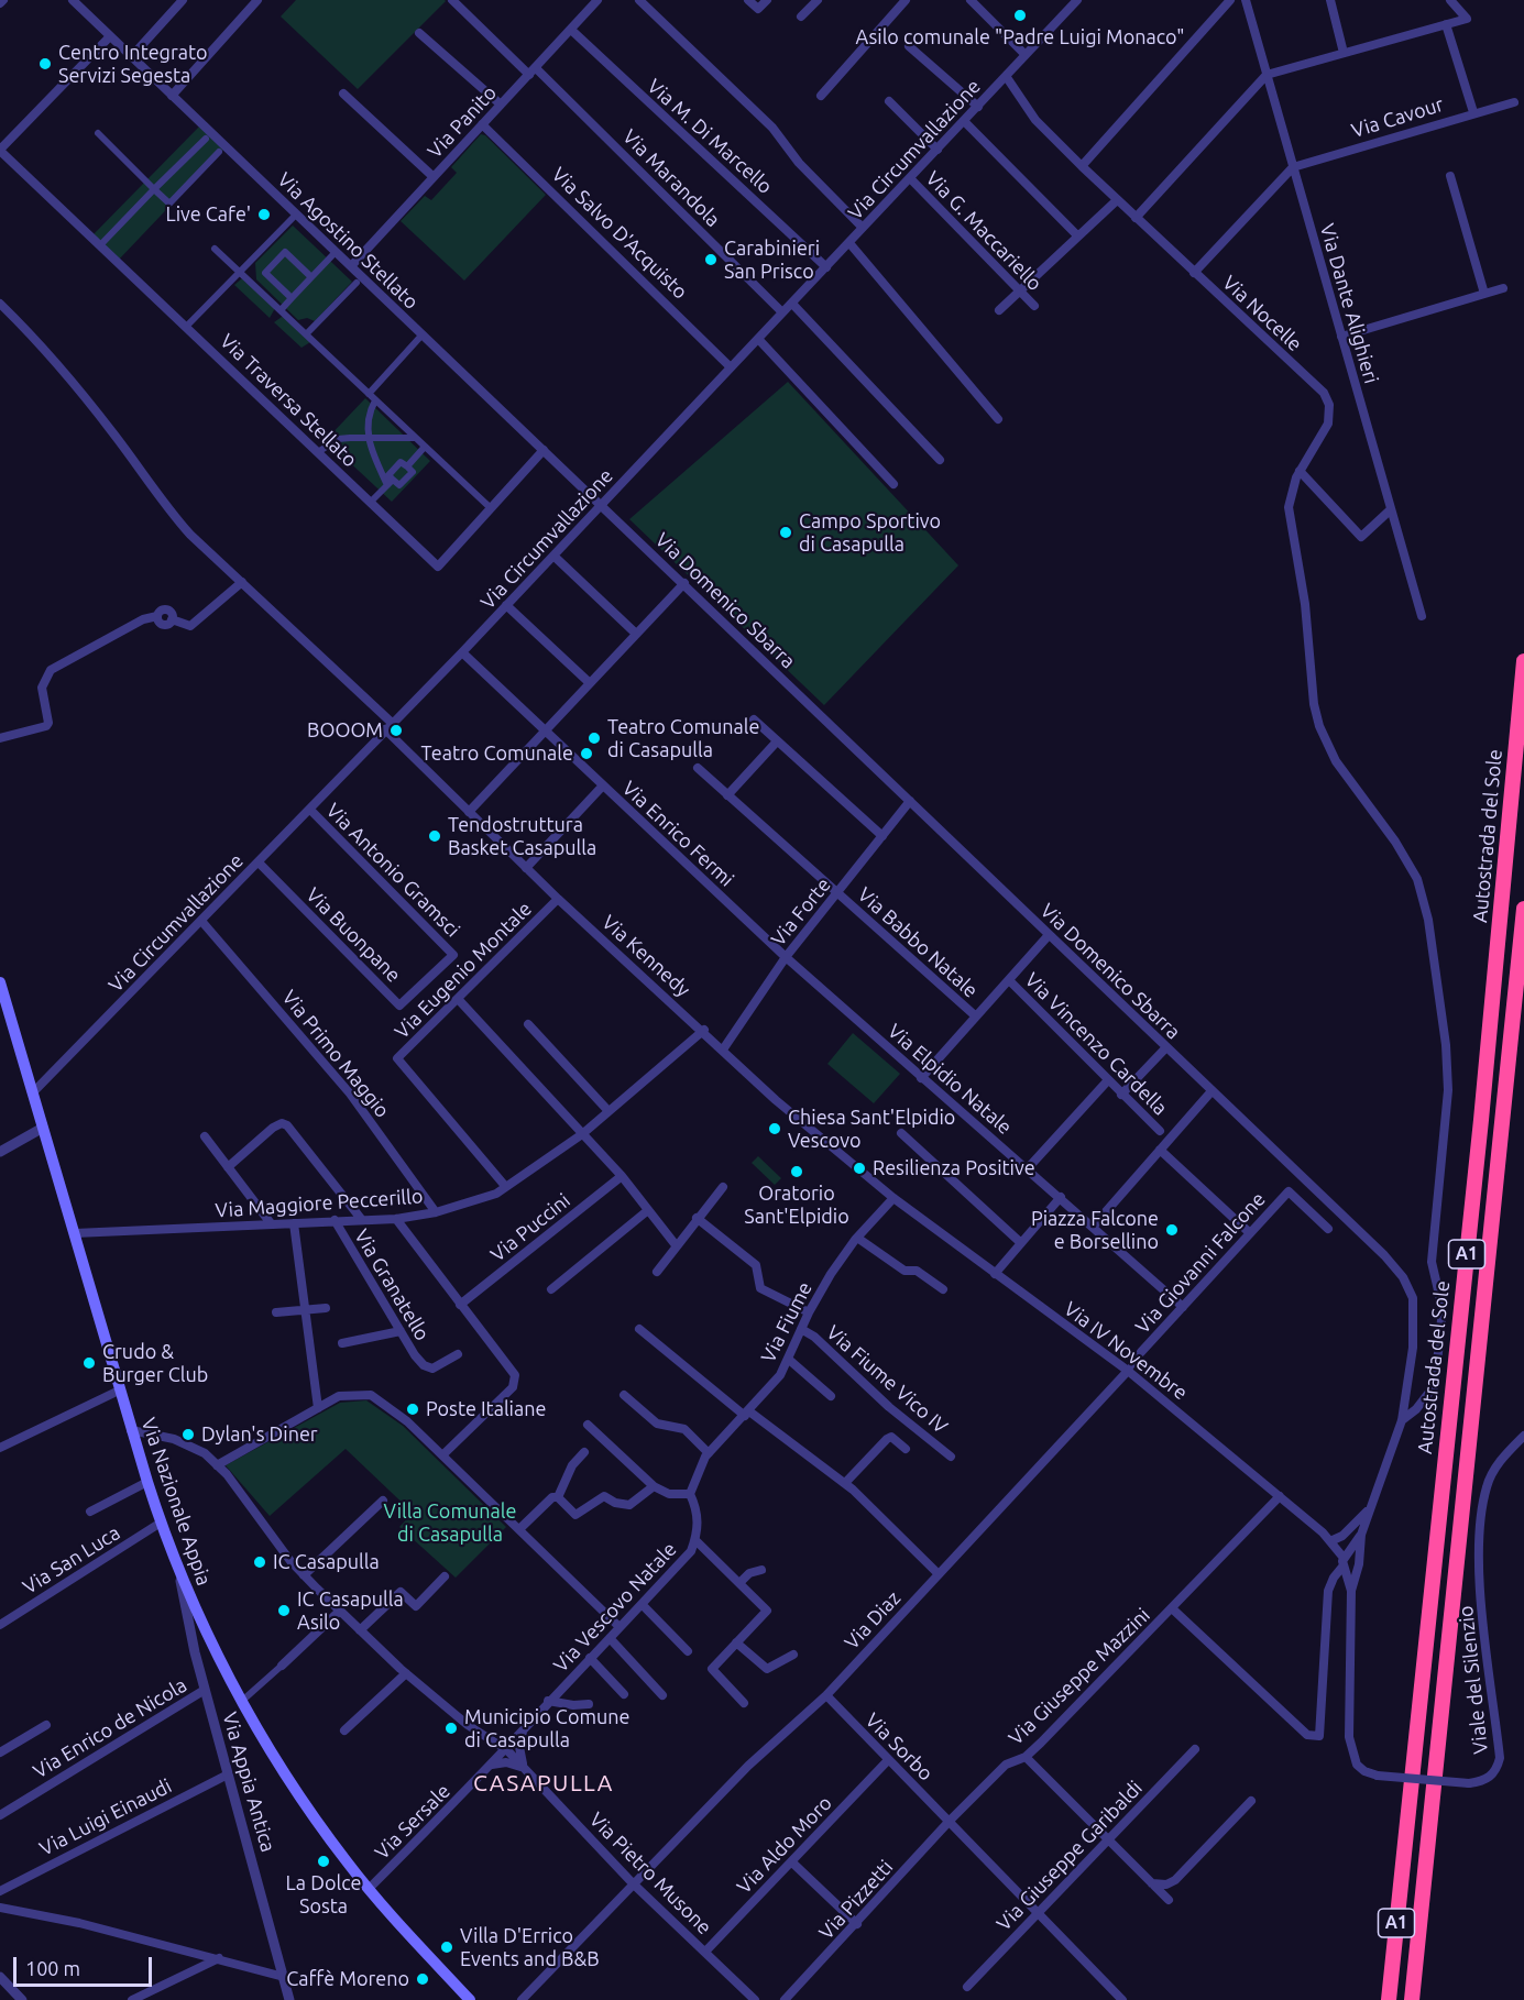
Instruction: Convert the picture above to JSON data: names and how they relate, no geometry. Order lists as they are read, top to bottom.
{
  "streets": {
    "highway": ["Autostrada del Sole", "A1"],
    "main road": ["Via Nazionale Appia"],
    "street": [
      "Via Cavour",
      "Via Panito",
      "Via M. Di Marcello",
      "Via Circumvallazione",
      "Via Marandola",
      "Via G. Maccariello",
      "Via Salvo D'Acquisto",
      "Via Agostino Stellato",
      "Via Dante Alighieri",
      "Via Nocelle",
      "Via Traversa Stellato",
      "Via Domenico Sbarra",
      "Via Enrico Fermi",
      "Via Antonio Gramsci",
      "Via Forte",
      "Via Buonpane",
      "Via Babbo Natale",
      "Via Kennedy",
      "Via Eugenio Montale",
      "Via Vincenzo Cardella",
      "Via Primo Maggio",
      "Via Elpidio Natale",
      "Via Maggiore Peccerillo",
      "Via Puccini",
      "Via Giovanni Falcone",
      "Via Granatello",
      "Via Fiume",
      "Via IV Novembre",
      "Via Fiume Vico IV",
      "Via San Luca",
      "Via Vescovo Natale",
      "Via Diaz",
      "Via Giuseppe Mazzini",
      "Viale del Silenzio",
      "Via Enrico de Nicola",
      "Via Sorbo",
      "Via Appia Antica",
      "Via Luigi Einaudi",
      "Via Sersale",
      "Via Aldo Moro",
      "Via Giuseppe Garibaldi",
      "Via Pietro Musone",
      "Via Pizzetti"
    ]
  },
  "crossings": [
    ["Via Cavour", "Via Dante Alighieri"],
    ["Via Panito", "Via M. Di Marcello"],
    ["Via Panito", "Via Marandola"],
    ["Via Panito", "Via Salvo D'Acquisto"],
    ["Via Panito", "Via Agostino Stellato"],
    ["Via M. Di Marcello", "Via Circumvallazione"],
    ["Via Circumvallazione", "Via Marandola"],
    ["Via Circumvallazione", "Via G. Maccariello"],
    ["Via Circumvallazione", "Via Salvo D'Acquisto"],
    ["Via Circumvallazione", "Via Agostino Stellato"],
    ["Via Circumvallazione", "Via Nocelle"],
    ["Via Circumvallazione", "Via Domenico Sbarra"],
    ["Via Circumvallazione", "Via Enrico Fermi"],
    ["Via Circumvallazione", "Via Antonio Gramsci"],
    ["Via Circumvallazione", "Via Buonpane"],
    ["Via Circumvallazione", "Via Kennedy"],
    ["Via Circumvallazione", "Via Primo Maggio"],
    ["Via Circumvallazione", "Via Nazionale Appia"],
    ["Via Agostino Stellato", "Via Traversa Stellato"],
    ["Via Agostino Stellato", "Via Domenico Sbarra"],
    ["Via Nocelle", "Via Domenico Sbarra"],
    ["Via Domenico Sbarra", "Via Forte"],
    ["Via Domenico Sbarra", "Via IV Novembre"],
    ["Via Domenico Sbarra", "Via Giuseppe Mazzini"],
    ["Via Domenico Sbarra", "Viale del Silenzio"],
    ["Via Enrico Fermi", "Via Forte"],
    ["Via Enrico Fermi", "Via Elpidio Natale"],
    ["Via Antonio Gramsci", "Via Buonpane"],
    ["Via Forte", "Via Babbo Natale"],
    ["Via Forte", "Via Kennedy"],
    ["Via Forte", "Via Elpidio Natale"],
    ["Via Kennedy", "Via Eugenio Montale"],
    ["Via Kennedy", "Via Maggiore Peccerillo"],
    ["Via Kennedy", "Via Fiume"],
    ["Via Kennedy", "Via IV Novembre"],
    ["Via Eugenio Montale", "Via Maggiore Peccerillo"],
    ["Via Primo Maggio", "Via Maggiore Peccerillo"],
    ["Via Maggiore Peccerillo", "Via Granatello"],
    ["Via Maggiore Peccerillo", "Via Nazionale Appia"],
    ["Via Giovanni Falcone", "Via IV Novembre"],
    ["Via Giovanni Falcone", "Via Diaz"],
    ["Via Fiume", "Via IV Novembre"],
    ["Via Fiume", "Via Fiume Vico IV"],
    ["Via Fiume", "Via Vescovo Natale"],
    ["Via IV Novembre", "Via Diaz"],
    ["Via IV Novembre", "Via Giuseppe Mazzini"],
    ["Via IV Novembre", "Viale del Silenzio"],
    ["Via Nazionale Appia", "Via San Luca"],
    ["Via Nazionale Appia", "Via Appia Antica"],
    ["Via Nazionale Appia", "Via Sersale"],
    ["Via Nazionale Appia", "Via Pietro Musone"],
    ["Via Vescovo Natale", "Via Sersale"],
    ["Via Vescovo Natale", "Via Pietro Musone"],
    ["Via Diaz", "Via Sorbo"],
    ["Via Diaz", "Via Pietro Musone"],
    ["Via Giuseppe Mazzini", "Viale del Silenzio"],
    ["Via Giuseppe Mazzini", "Via Sorbo"],
    ["Via Giuseppe Mazzini", "Via Pizzetti"],
    ["Via Enrico de Nicola", "Via Appia Antica"],
    ["Via Sorbo", "Via Aldo Moro"],
    ["Via Sorbo", "Via Giuseppe Garibaldi"],
    ["Via Sorbo", "Via Pizzetti"],
    ["Via Appia Antica", "Via Luigi Einaudi"],
    ["Via Sersale", "Via Pietro Musone"],
    ["Via Aldo Moro", "Via Pietro Musone"]
  ],
  "districts": ["CASAPULLA"],
  "parks": ["Villa Comunale di Casapulla"],
  "places": [
    "Asilo comunale \"Padre Luigi Monaco\"",
    "Centro Integrato Servizi Segesta",
    "Live Cafe'",
    "Carabinieri San Prisco",
    "Campo Sportivo di Casapulla",
    "BOOOM",
    "Teatro Comunale di Casapulla",
    "Teatro Comunale",
    "Tendostruttura Basket Casapulla",
    "Chiesa Sant'Elpidio Vescovo",
    "Resilienza Positive",
    "Oratorio Sant'Elpidio",
    "Piazza Falcone e Borsellino",
    "Crudo & Burger Club",
    "Poste Italiane",
    "Dylan's Diner",
    "IC Casapulla",
    "IC Casapulla Asilo",
    "Municipio Comune di Casapulla",
    "La Dolce Sosta",
    "Villa D'Errico Events and B&B",
    "Caffè Moreno"
  ],
  "scale_bar": "100 m"
}
